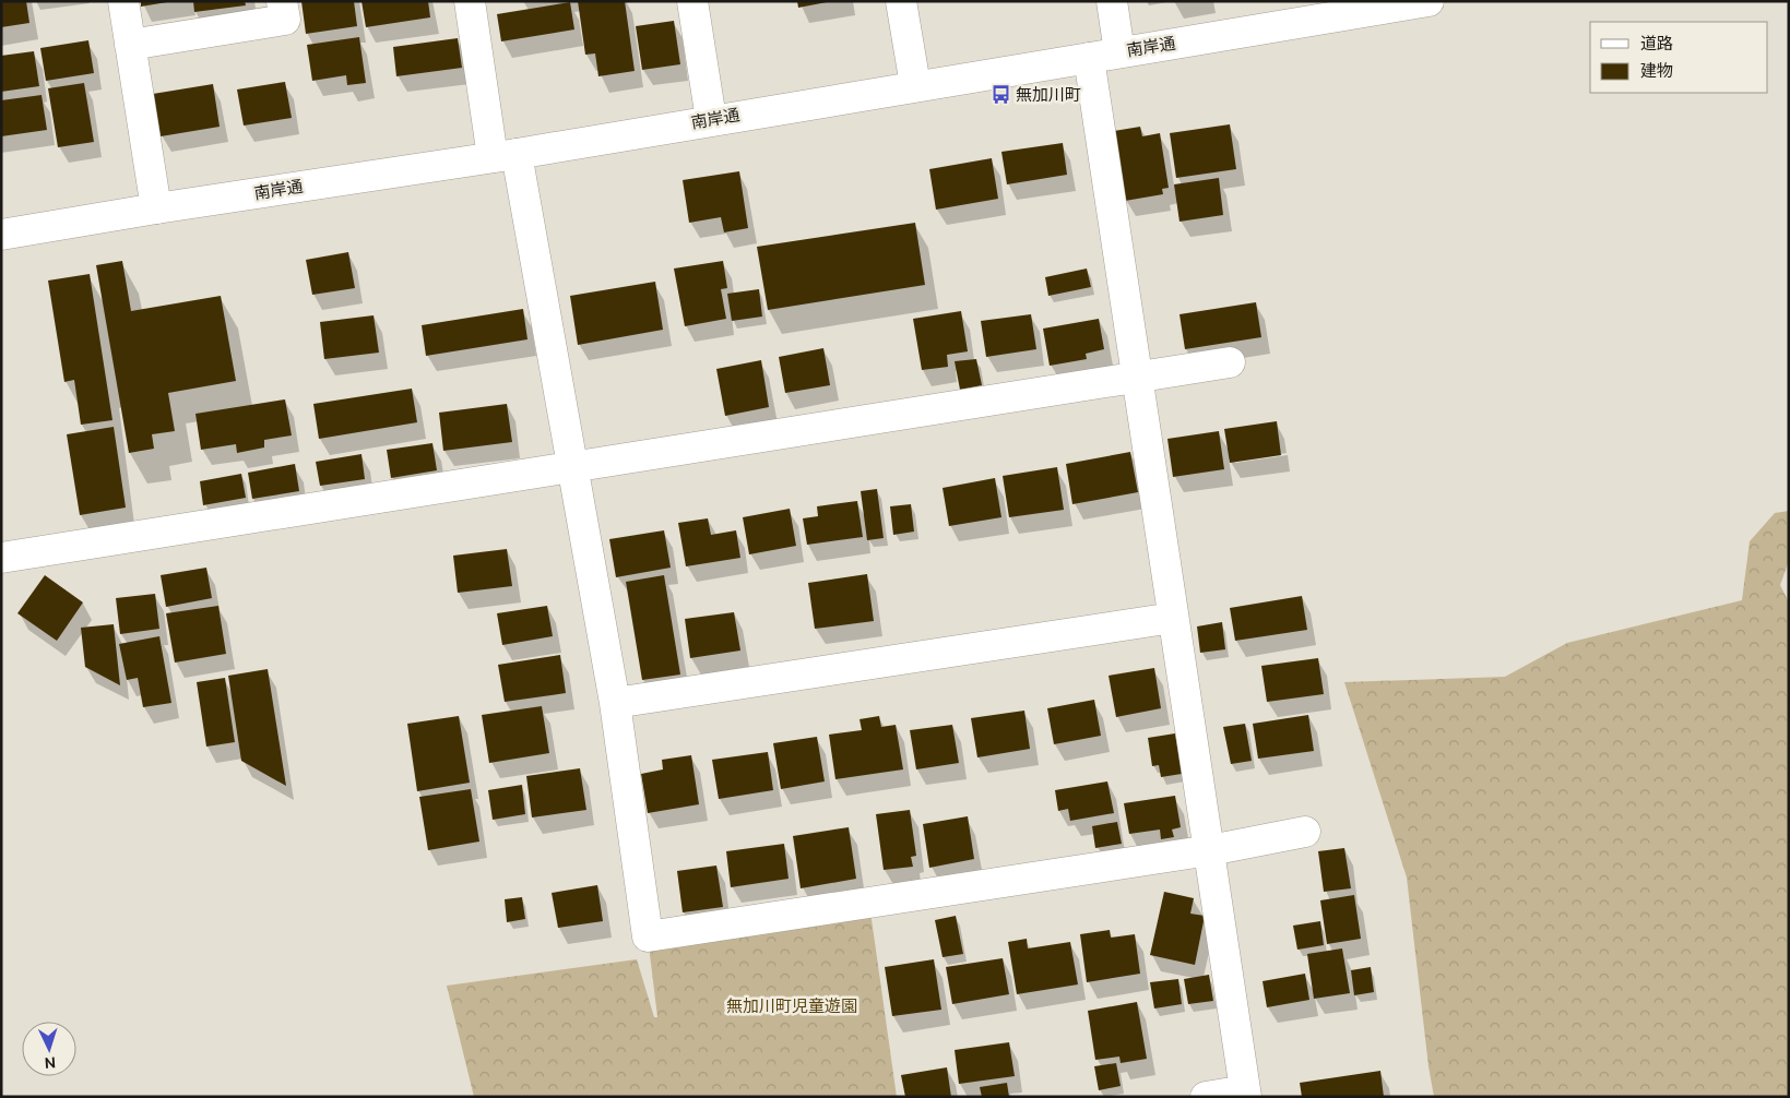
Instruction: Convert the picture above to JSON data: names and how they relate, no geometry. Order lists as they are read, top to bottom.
{
  "streets": {
    "street": ["南岸通"]
  },
  "parks": ["無加川町児童遊園"],
  "places": {
    "bus stop": ["無加川町"]
  },
  "legend": ["道路", "建物"],
  "north": "bottom"
}
